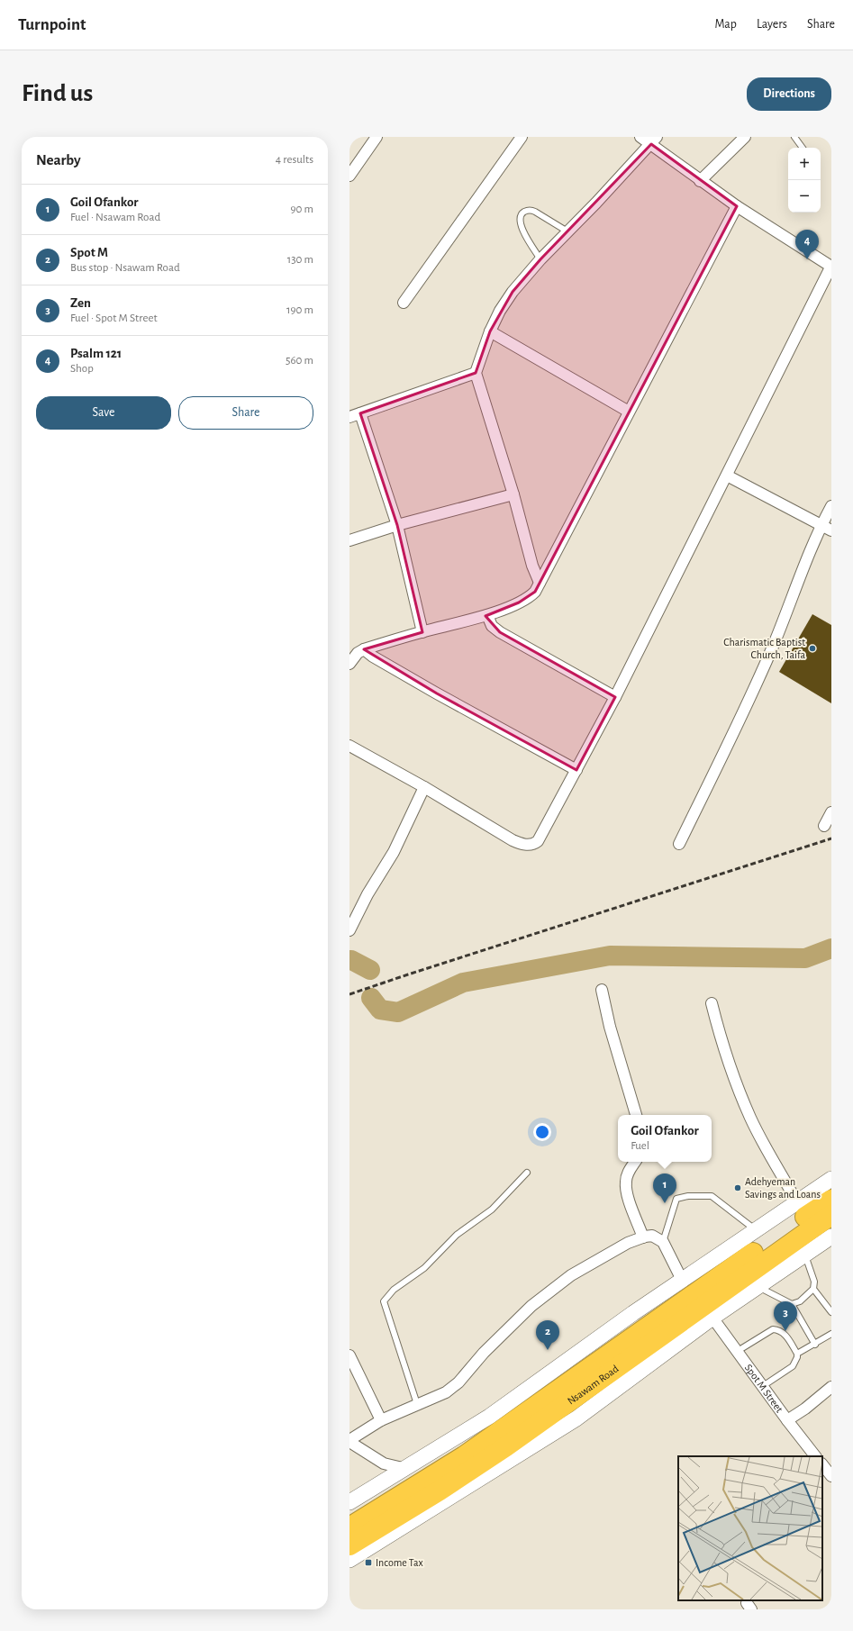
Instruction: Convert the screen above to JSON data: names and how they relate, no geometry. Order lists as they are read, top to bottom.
{
  "streets": {
    "highway": ["Nsawam Road"],
    "street": ["Spot M Street"]
  },
  "places": {
    "other": ["Charismatic Baptist Church, Taifa", "Adehyeman Savings and Loans"],
    "transit": ["Income Tax"]
  },
  "page": {
    "header": "Turnpoint",
    "nav": ["Map", "Layers", "Share"],
    "buttons": [
      "Directions",
      ["Save", "Share"]
    ],
    "title": "Find us",
    "heading": ["Nearby", "4 results"],
    "map_buttons": ["+", "−"],
    "list": [
      {
        "mark": "1",
        "name": "Goil Ofankor",
        "note": "Fuel · Nsawam Road",
        "value": "90 m"
      },
      {
        "mark": "2",
        "name": "Spot M",
        "note": "Bus stop · Nsawam Road",
        "value": "130 m"
      },
      {
        "mark": "3",
        "name": "Zen",
        "note": "Fuel · Spot M Street",
        "value": "190 m"
      },
      {
        "mark": "4",
        "name": "Psalm 121",
        "note": "Shop",
        "value": "560 m"
      }
    ],
    "pins": [
      "4",
      "1",
      "3",
      "2"
    ],
    "popup": ["Goil Ofankor", "Fuel"]
  }
}
